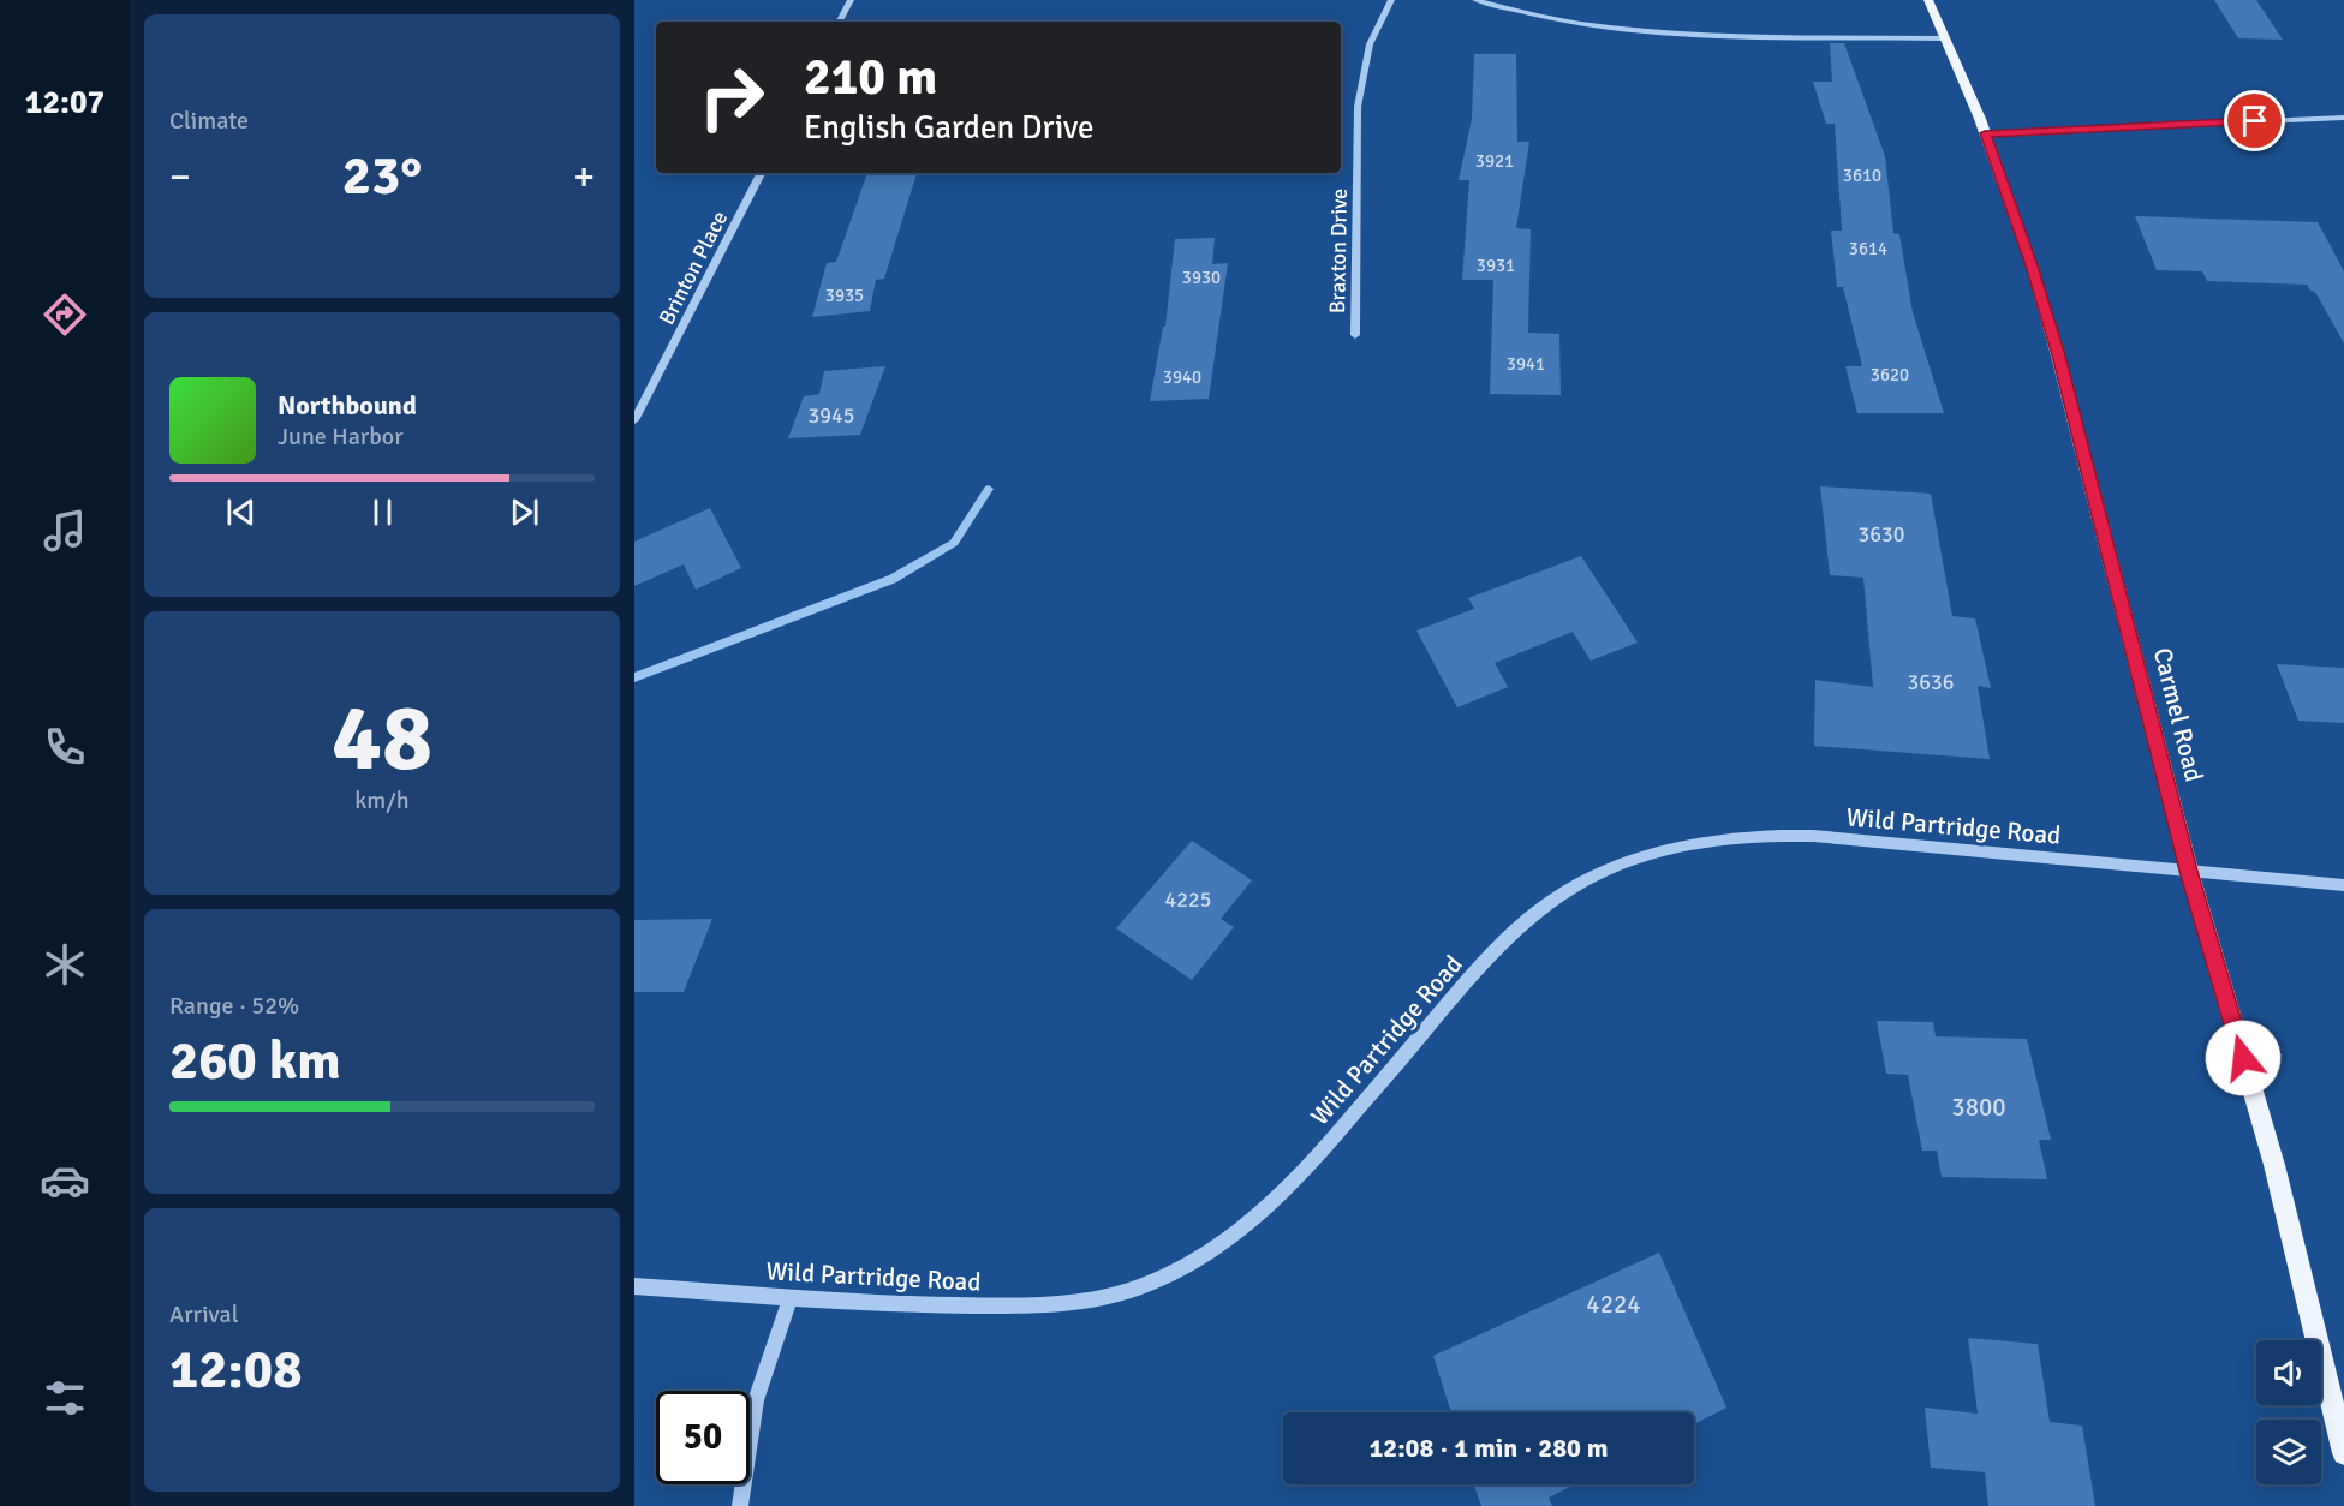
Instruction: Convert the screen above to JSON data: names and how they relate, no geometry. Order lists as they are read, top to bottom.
{
  "streets": {
    "main road": ["Carmel Road"],
    "street": ["Braxton Drive", "Brinton Place", "Wild Partridge Road"]
  },
  "crossings": [
    ["Carmel Road", "Wild Partridge Road"]
  ],
  "house_numbers": [
    "3921",
    "3610",
    "3614",
    "3931",
    "3930",
    "3935",
    "3941",
    "3620",
    "3940",
    "3945",
    "3630",
    "3636",
    "4225",
    "3800",
    "4224"
  ],
  "page": {
    "tabs": "12:07",
    "tile": [
      "Climate",
      ["48", "km/h"],
      ["Range · 52%", "260 km"],
      ["Arrival", "12:08"]
    ],
    "turn": ["210 m", "English Garden Drive"],
    "heat": ["−", "23°", "+"],
    "song": ["Northbound", "June Harbor"],
    "limit": "50",
    "trip": "12:08 · 1 min · 280 m"
  }
}
